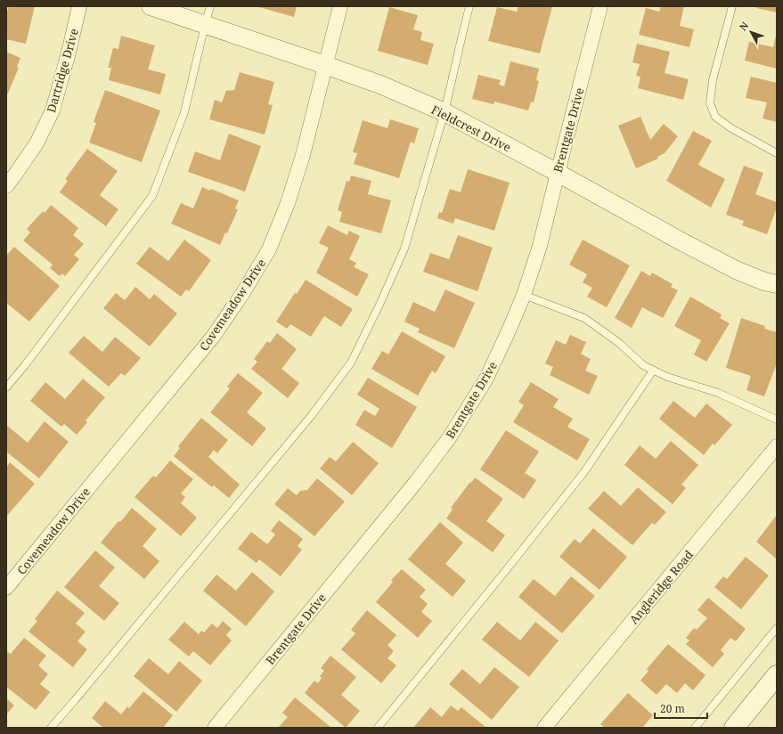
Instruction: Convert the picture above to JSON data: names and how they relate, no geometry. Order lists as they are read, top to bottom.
{
  "streets": {
    "street": [
      "Dartridge Drive",
      "Fieldcrest Drive",
      "Brentgate Drive",
      "Covemeadow Drive",
      "Angleridge Road"
    ]
  },
  "crossings": [
    ["Fieldcrest Drive", "Brentgate Drive"],
    ["Fieldcrest Drive", "Covemeadow Drive"]
  ],
  "scale_bar": "20 m",
  "north": "top left"
}
